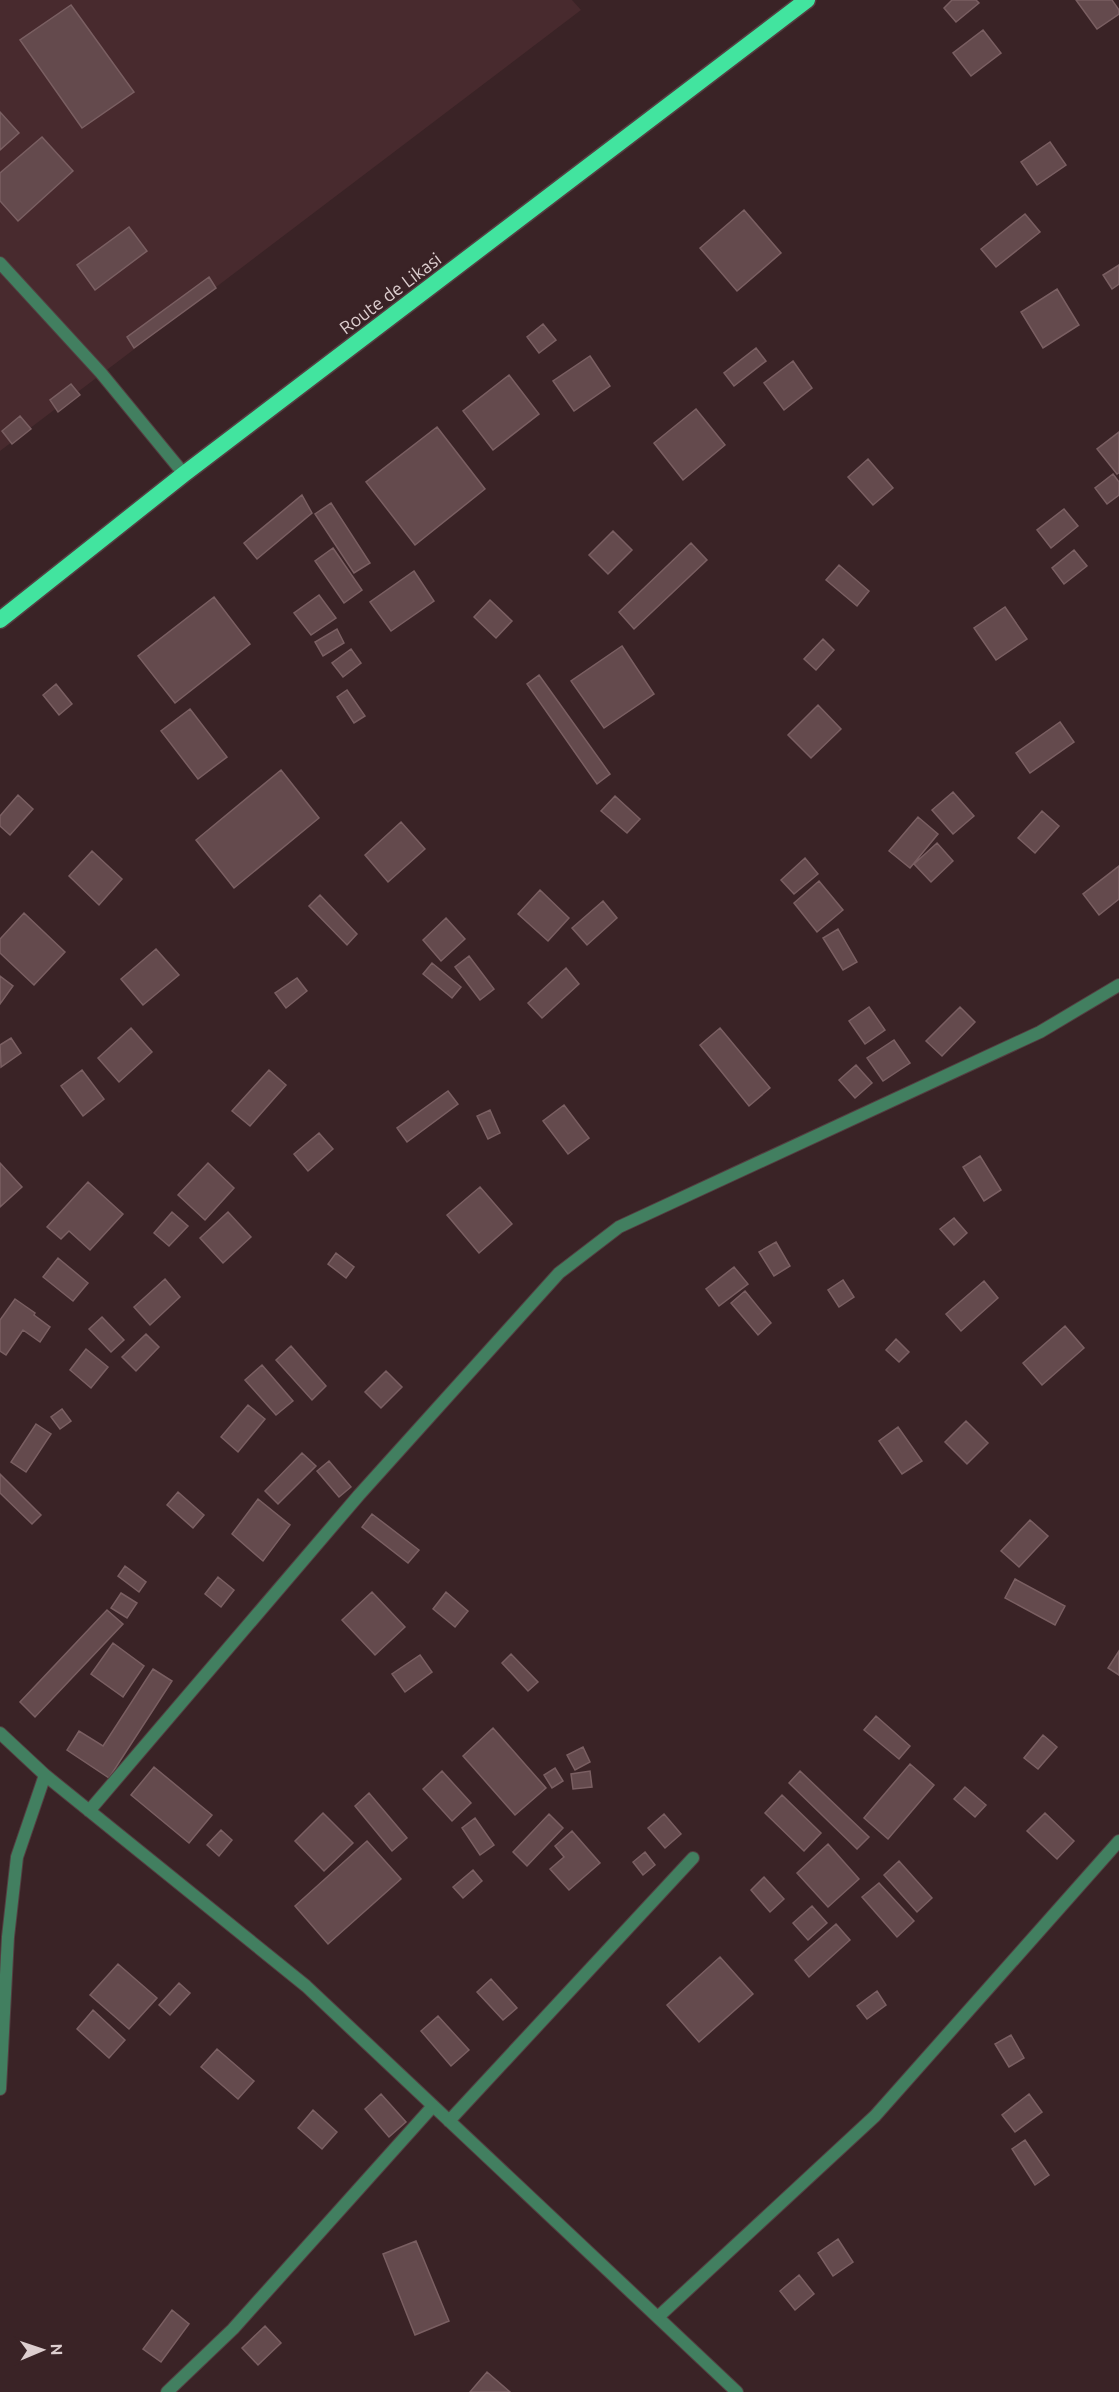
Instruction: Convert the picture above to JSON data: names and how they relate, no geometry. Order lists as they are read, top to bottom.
{
  "streets": {
    "highway": ["Route de Likasi"]
  },
  "north": "right"
}
